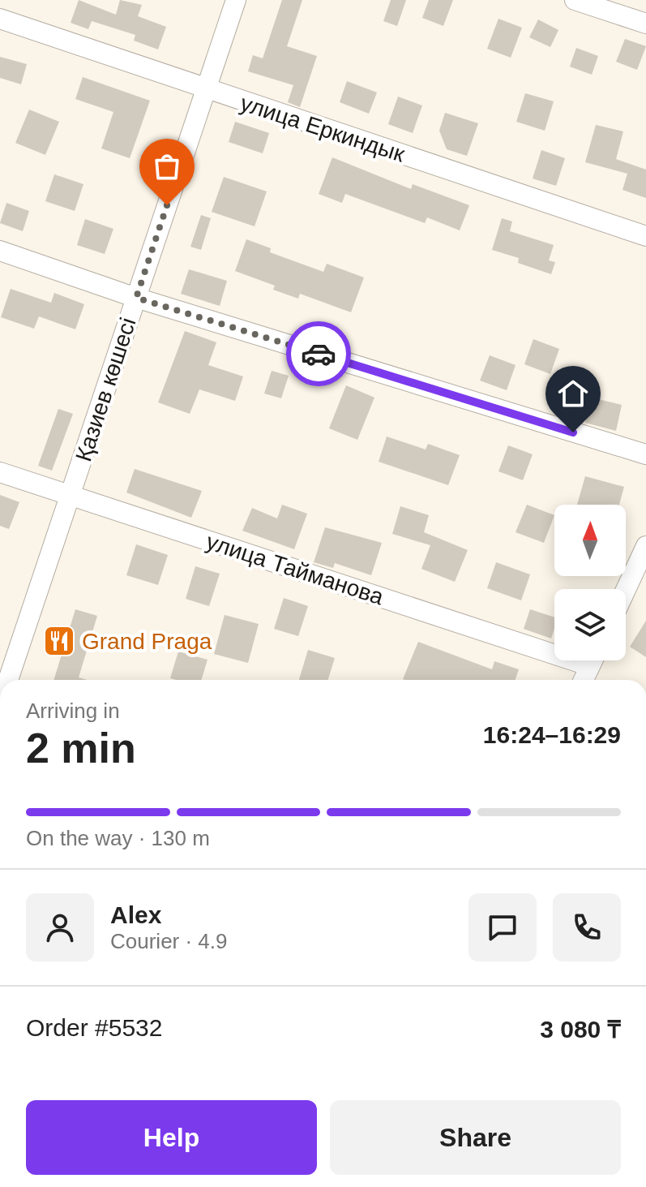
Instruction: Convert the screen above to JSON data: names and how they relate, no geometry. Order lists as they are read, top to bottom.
{
  "streets": {
    "street": ["улица Еркиндык", "Қазиев көшесі", "улица Тайманова"]
  },
  "crossings": [
    ["улица Еркиндык", "Қазиев көшесі"],
    ["Қазиев көшесі", "улица Тайманова"]
  ],
  "places": {
    "restaurant": ["Grand Praga"]
  },
  "north": "top",
  "page": {
    "heading": ["2 min", "Arriving in", "16:24–16:29"],
    "panel": [
      "Alex",
      "Courier · 4.9",
      "Order #5532",
      "3 080 ₸"
    ],
    "bar": "On the way · 130 m",
    "buttons": ["Help", "Share"]
  }
}
